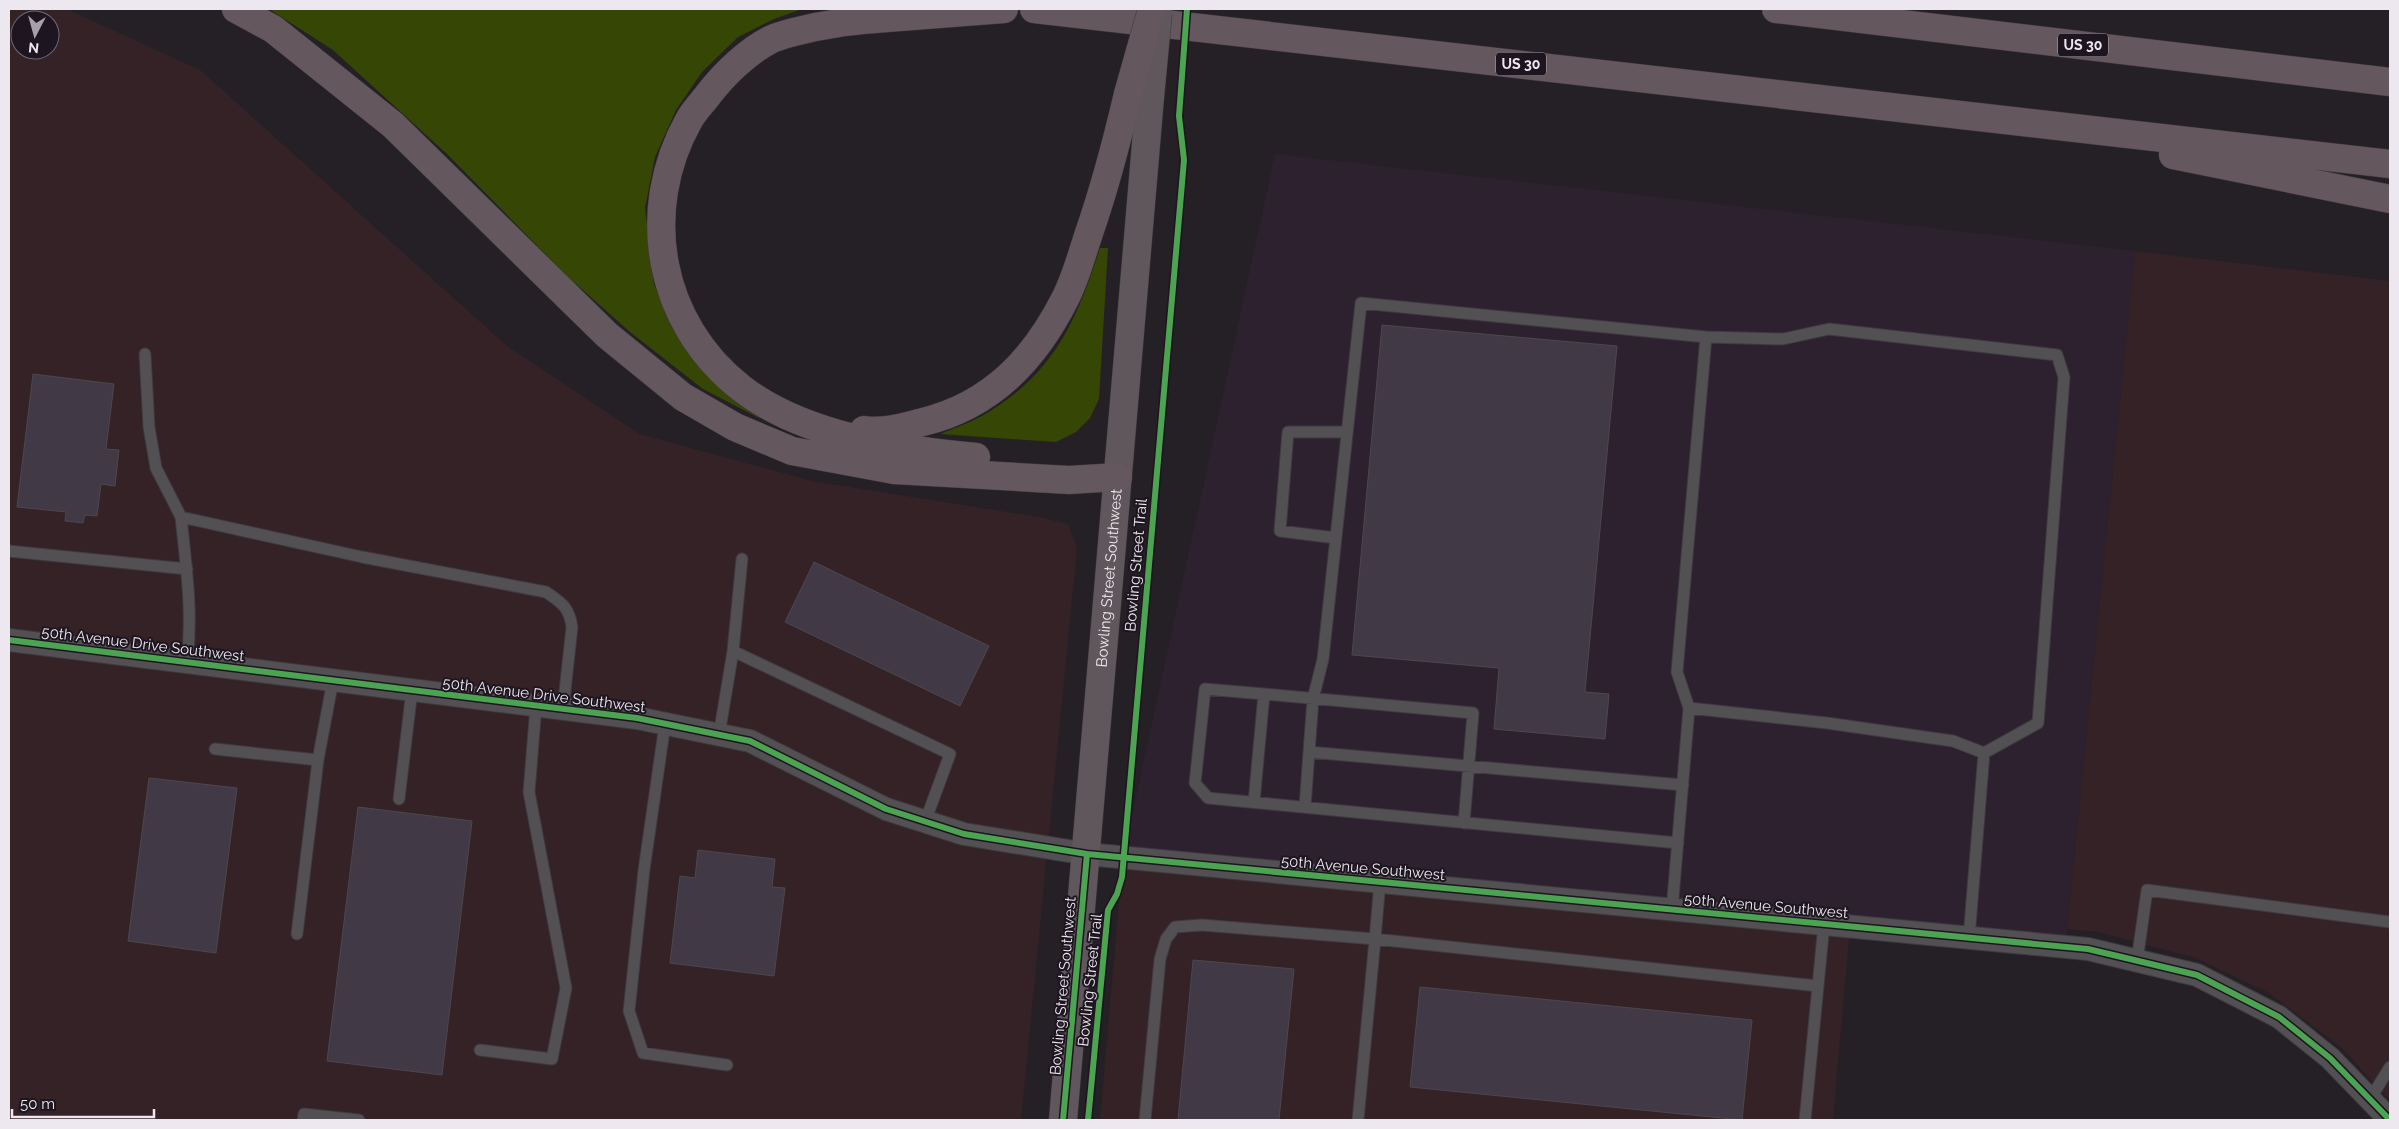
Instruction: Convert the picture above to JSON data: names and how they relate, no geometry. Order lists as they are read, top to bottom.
{
  "streets": {
    "highway": ["US 30"],
    "main road": ["Bowling Street Southwest"],
    "street": ["50th Avenue Drive Southwest", "50th Avenue Southwest"],
    "cycle path": ["Bowling Street Trail"]
  },
  "crossings": [
    ["Bowling Street Southwest", "50th Avenue Drive Southwest"],
    ["Bowling Street Southwest", "50th Avenue Southwest"],
    ["50th Avenue Drive Southwest", "50th Avenue Southwest"]
  ],
  "scale_bar": "50 m",
  "north": "bottom"
}
